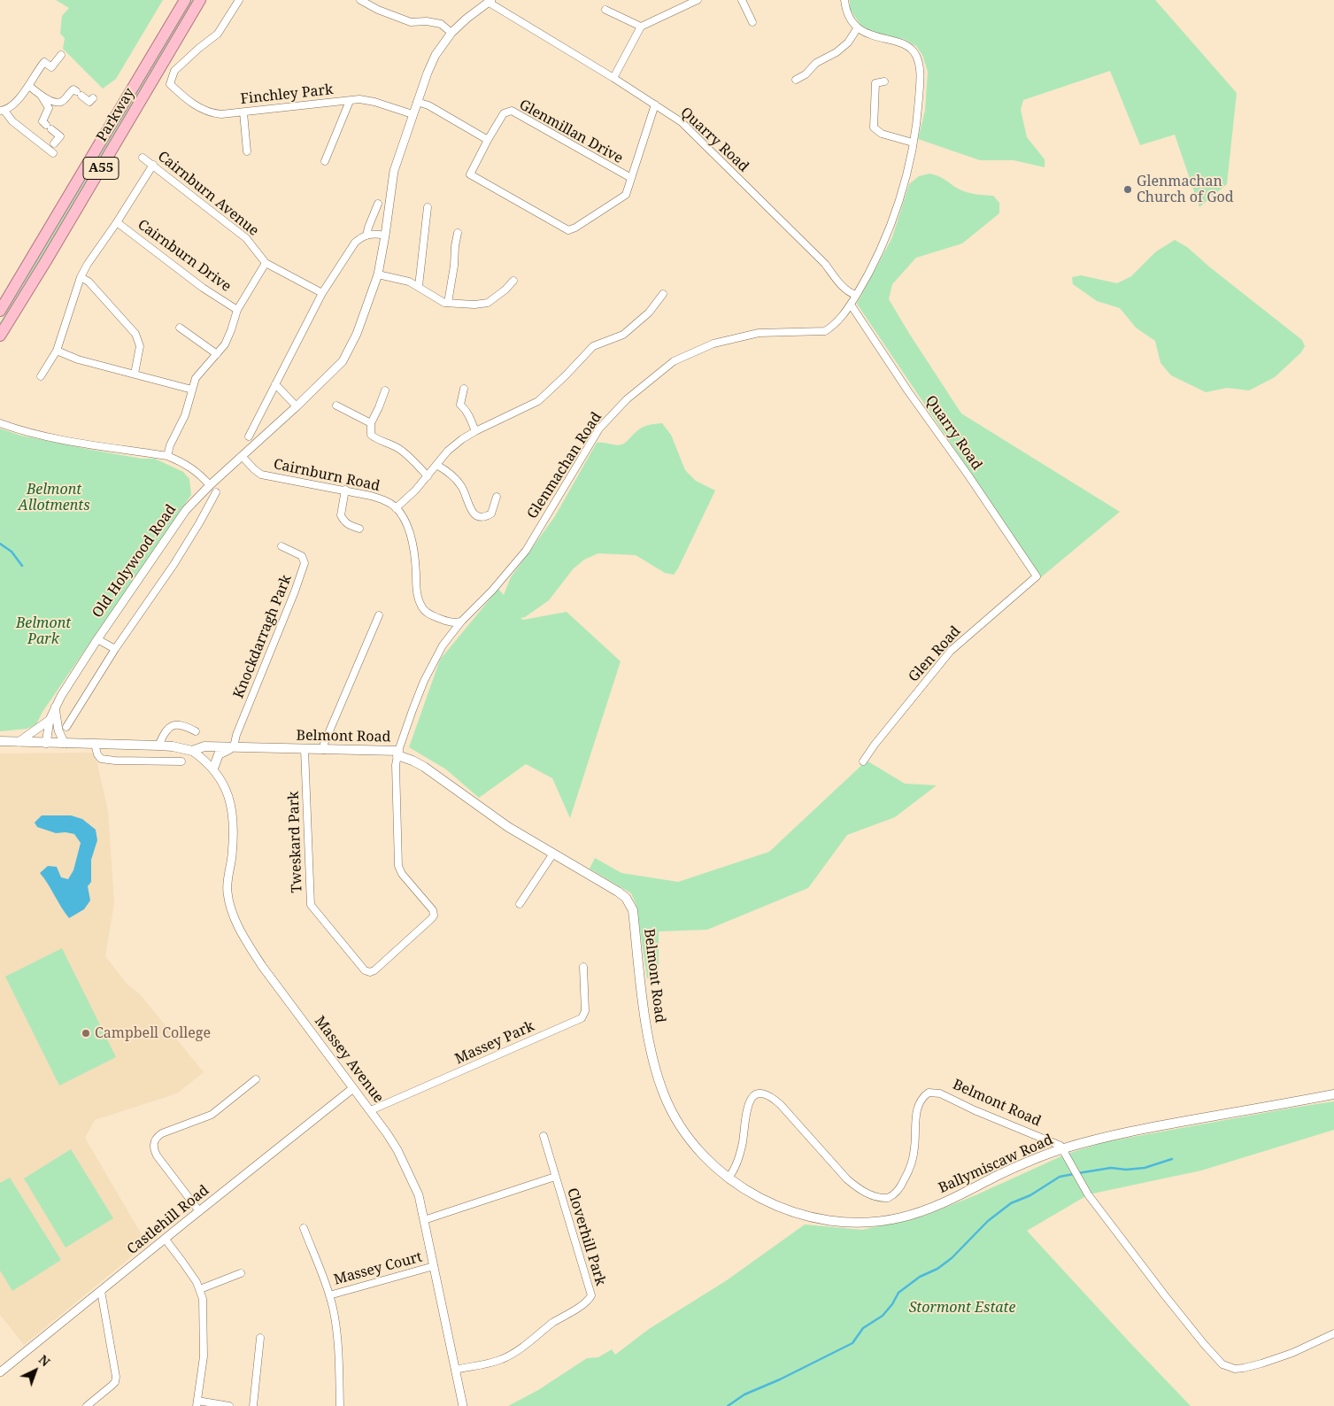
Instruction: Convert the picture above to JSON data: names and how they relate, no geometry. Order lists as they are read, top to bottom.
{
  "streets": {
    "highway": ["Parkway", "A55"],
    "main road": ["Belmont Road", "Ballymiscaw Road"],
    "street": [
      "Finchley Park",
      "Glenmillan Drive",
      "Quarry Road",
      "Cairnburn Avenue",
      "Cairnburn Drive",
      "Glenmachan Road",
      "Cairnburn Road",
      "Old Holywood Road",
      "Knockdarragh Park",
      "Glen Road",
      "Tweskard Park",
      "Massey Park",
      "Massey Avenue",
      "Castlehill Road",
      "Cloverhill Park",
      "Massey Court"
    ]
  },
  "crossings": [
    ["Finchley Park", "Old Holywood Road"],
    ["Quarry Road", "Glenmachan Road"],
    ["Quarry Road", "Old Holywood Road"],
    ["Quarry Road", "Glen Road"],
    ["Glenmachan Road", "Belmont Road"],
    ["Glenmachan Road", "Tweskard Park"],
    ["Cairnburn Road", "Old Holywood Road"],
    ["Old Holywood Road", "Belmont Road"],
    ["Knockdarragh Park", "Belmont Road"],
    ["Belmont Road", "Tweskard Park"],
    ["Belmont Road", "Massey Avenue"],
    ["Belmont Road", "Ballymiscaw Road"],
    ["Massey Park", "Massey Avenue"],
    ["Massey Avenue", "Castlehill Road"],
    ["Massey Avenue", "Cloverhill Park"],
    ["Massey Avenue", "Massey Court"]
  ],
  "parks": ["Belmont Allotments", "Belmont Park", "Stormont Estate"],
  "places": ["Glenmachan Church of God", "Campbell College"],
  "north": "top right"
}
